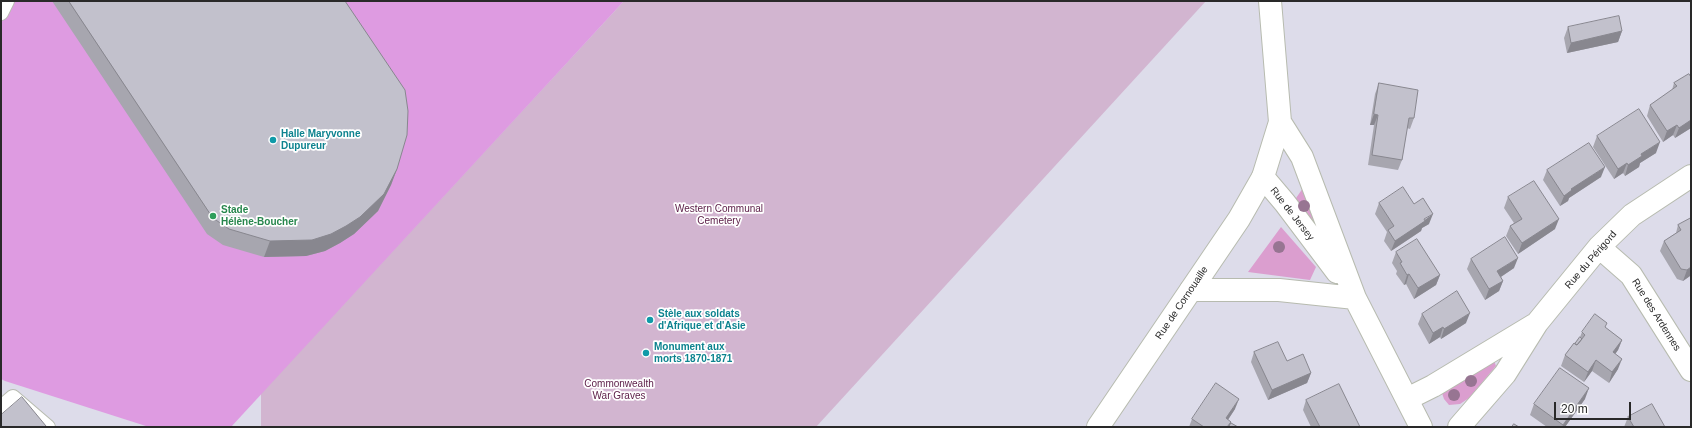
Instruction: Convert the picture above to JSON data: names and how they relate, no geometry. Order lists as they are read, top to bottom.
{
  "streets": {
    "street": [
      "Rue de Jersey",
      "Rue du Périgord",
      "Rue de Cornouaille",
      "Rue des Ardennes"
    ]
  },
  "crossings": [
    ["Rue de Jersey", "Rue du Périgord"],
    ["Rue de Jersey", "Rue de Cornouaille"],
    ["Rue du Périgord", "Rue des Ardennes"]
  ],
  "parks": ["Western Communal Cemetery", "Commonwealth War Graves"],
  "places": [
    "Halle Maryvonne Dupureur",
    "Stade Hélène-Boucher",
    "Stèle aux soldats d'Afrique et d'Asie",
    "Monument aux morts 1870-1871"
  ],
  "scale_bar": "20 m"
}
